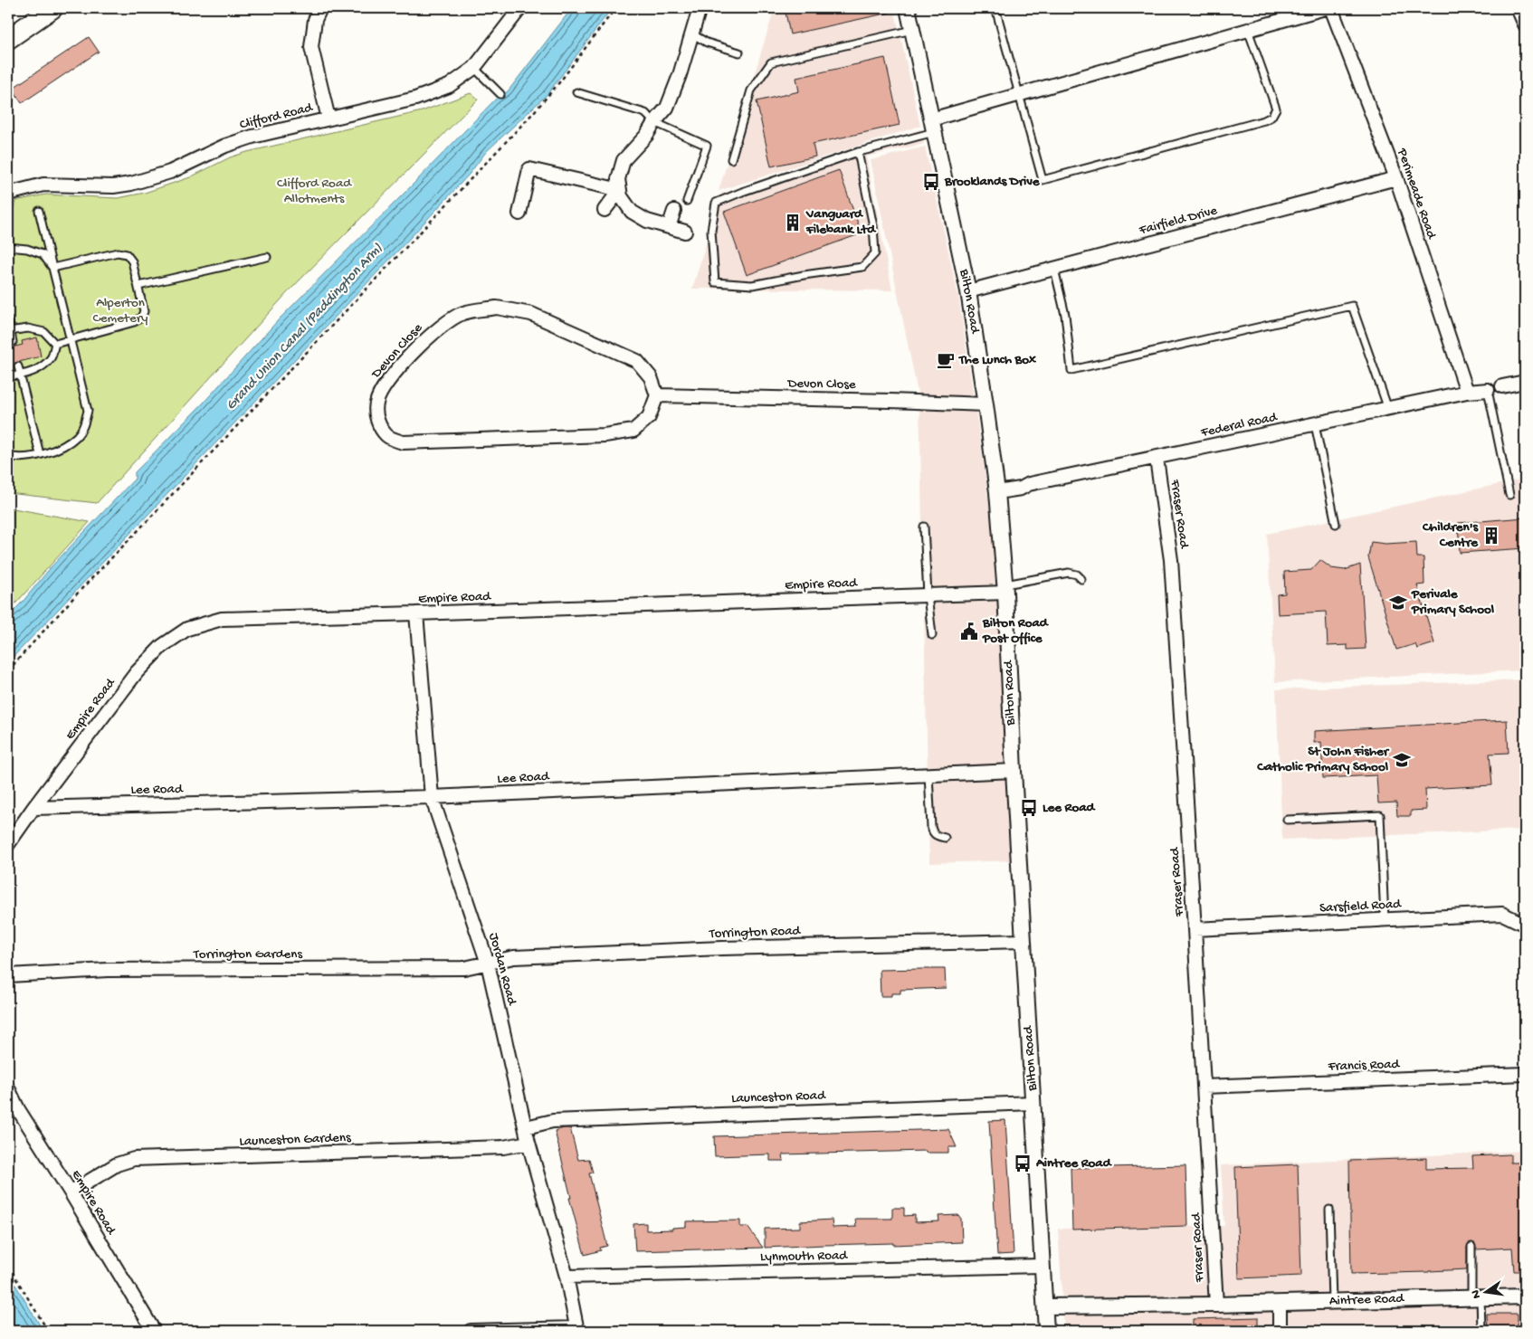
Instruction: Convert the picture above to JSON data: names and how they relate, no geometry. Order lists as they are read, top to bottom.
{
  "streets": {
    "street": [
      "Clifford Road",
      "Perimeade Road",
      "Fairfield Drive",
      "Bilton Road",
      "Devon Close",
      "Federal Road",
      "Fraser Road",
      "Empire Road",
      "Lee Road",
      "Sarsfield Road",
      "Torrington Road",
      "Torrington Gardens",
      "Jordan Road",
      "Francis Road",
      "Launceston Road",
      "Launceston Gardens",
      "Lynmouth Road",
      "Aintree Road"
    ]
  },
  "crossings": [
    ["Perimeade Road", "Fairfield Drive"],
    ["Perimeade Road", "Federal Road"],
    ["Fairfield Drive", "Bilton Road"],
    ["Bilton Road", "Devon Close"],
    ["Bilton Road", "Federal Road"],
    ["Bilton Road", "Empire Road"],
    ["Bilton Road", "Lee Road"],
    ["Bilton Road", "Torrington Road"],
    ["Bilton Road", "Launceston Road"],
    ["Bilton Road", "Lynmouth Road"],
    ["Bilton Road", "Aintree Road"],
    ["Federal Road", "Fraser Road"],
    ["Fraser Road", "Sarsfield Road"],
    ["Fraser Road", "Francis Road"],
    ["Fraser Road", "Aintree Road"],
    ["Empire Road", "Lee Road"],
    ["Empire Road", "Jordan Road"],
    ["Empire Road", "Launceston Gardens"],
    ["Lee Road", "Jordan Road"],
    ["Torrington Road", "Torrington Gardens"],
    ["Torrington Road", "Jordan Road"],
    ["Torrington Gardens", "Jordan Road"],
    ["Jordan Road", "Launceston Road"],
    ["Jordan Road", "Launceston Gardens"],
    ["Jordan Road", "Lynmouth Road"]
  ],
  "water": ["Grand Union Canal (Paddington Arm)"],
  "parks": ["Clifford Road Allotments", "Alperton Cemetery"],
  "places": {
    "bus stop": ["Brooklands Drive", "Lee Road", "Aintree Road"],
    "building": ["Vanguard Filebank Ltd", "Children's Centre"],
    "cafe": ["The Lunch Box"],
    "school or university": ["Perivale Primary School", "St John Fisher Catholic Primary School"],
    "public building": ["Bilton Road Post Office"]
  },
  "north": "left"
}
